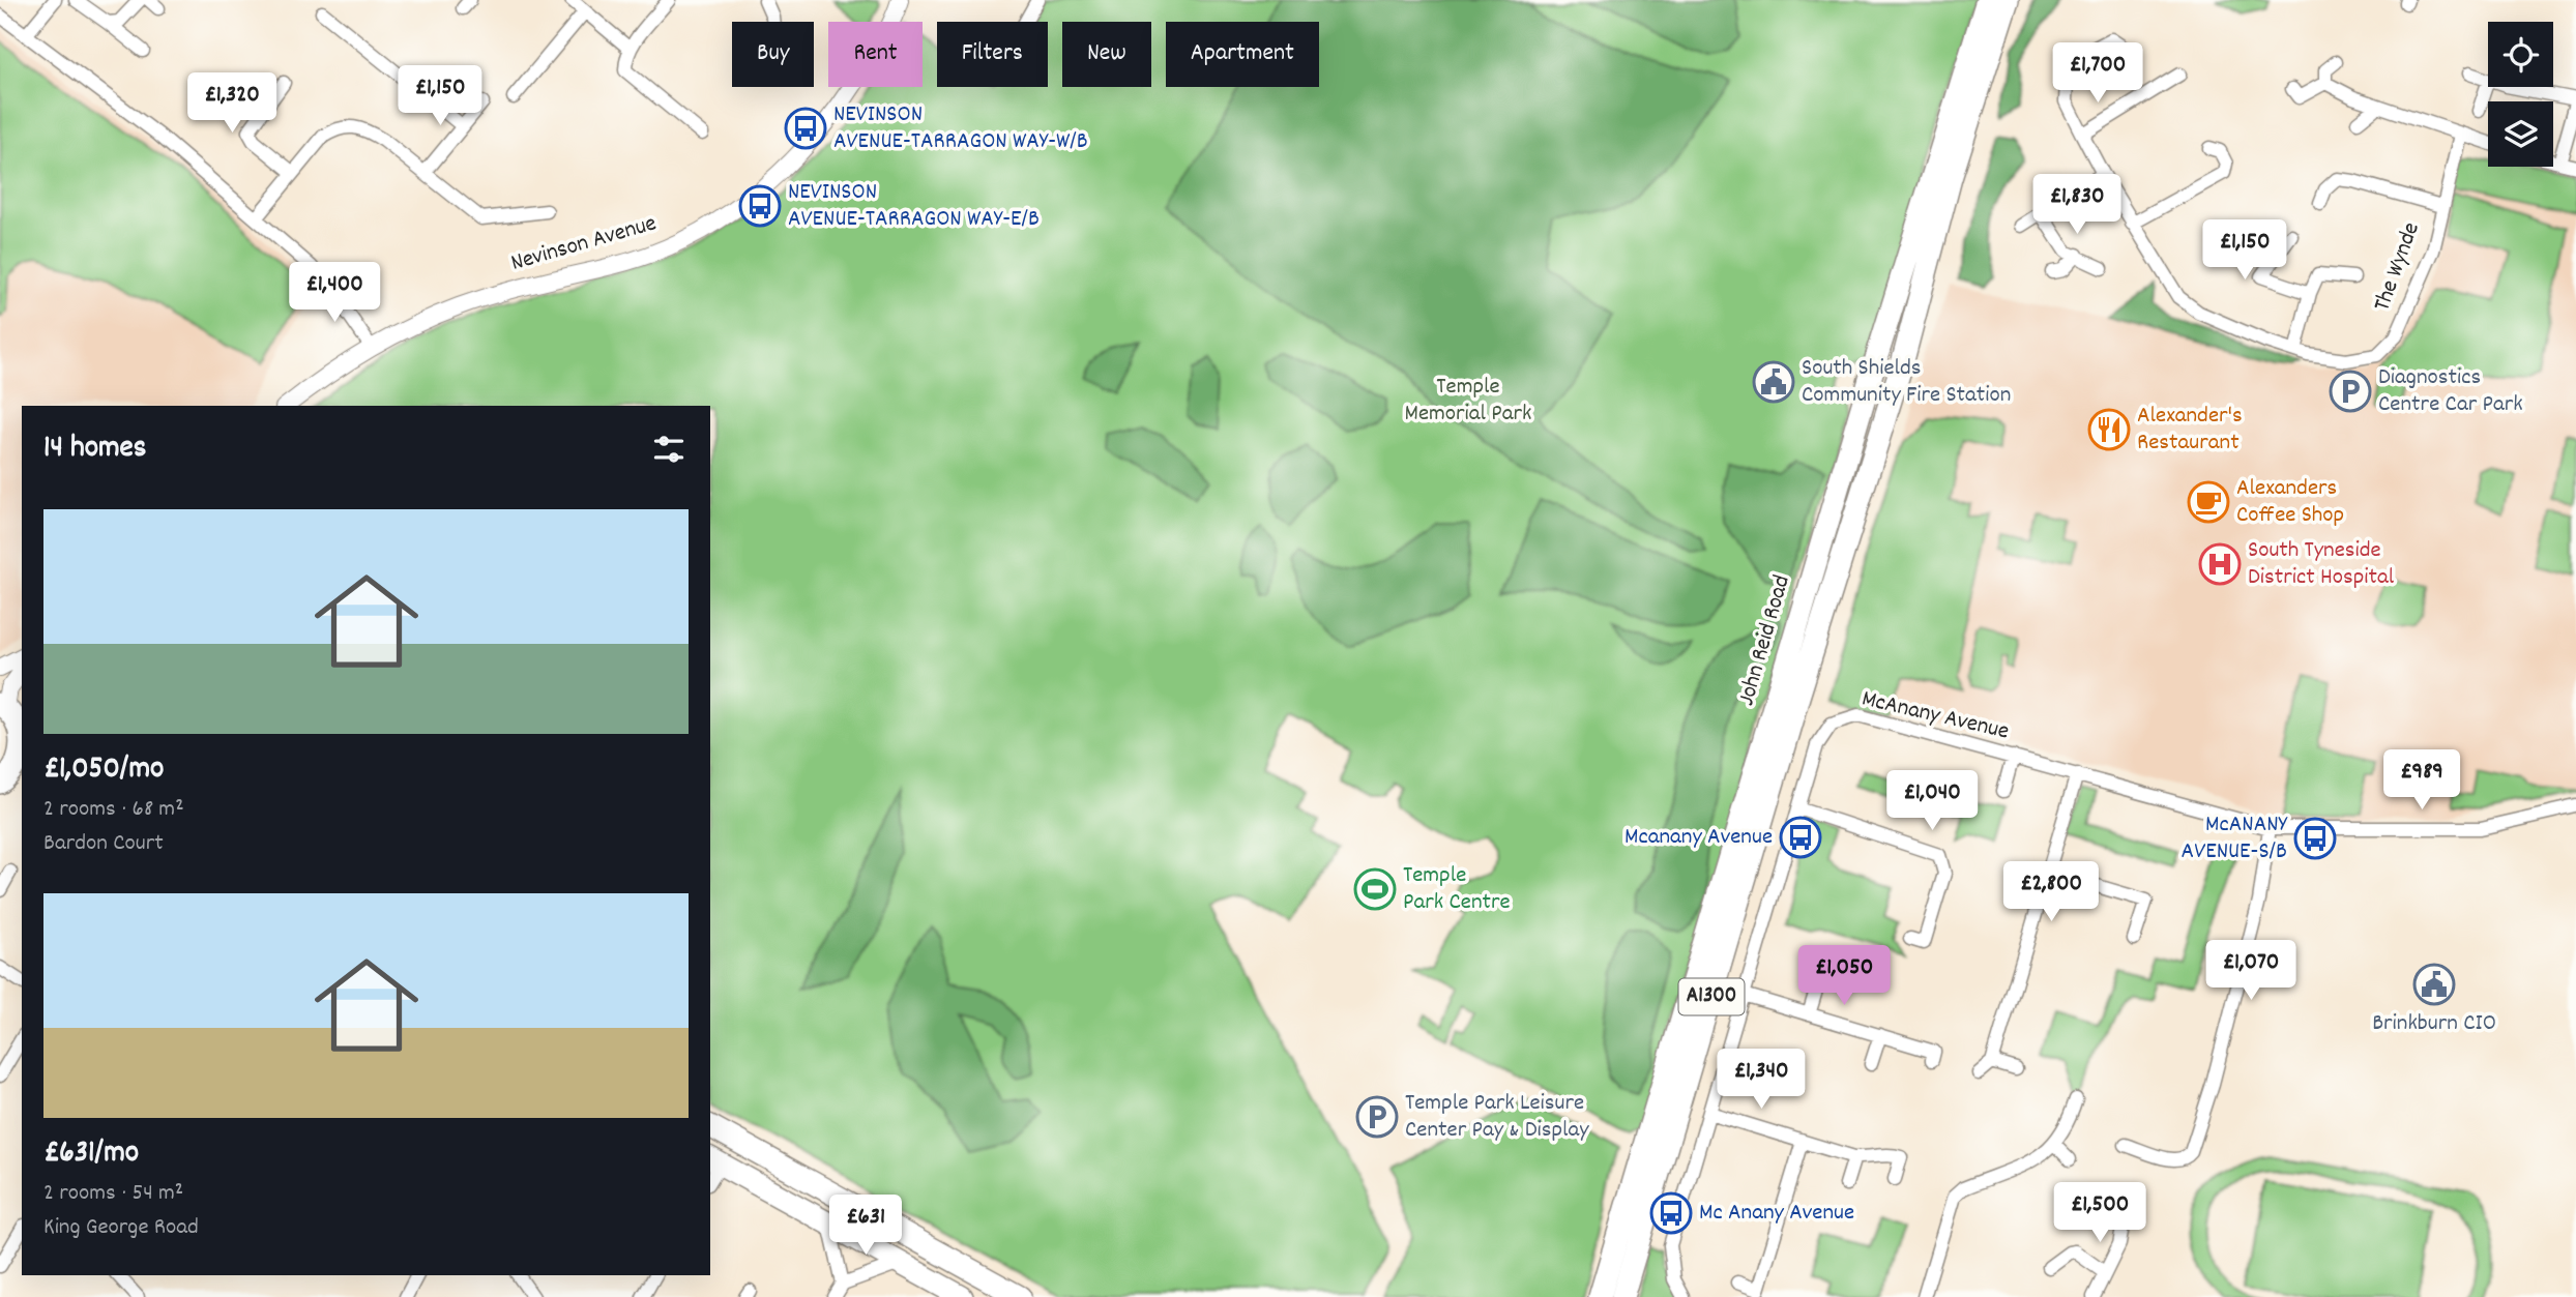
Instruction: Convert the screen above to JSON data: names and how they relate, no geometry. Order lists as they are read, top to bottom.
{
  "streets": {
    "highway": ["John Reid Road", "A1300"],
    "street": ["Nevinson Avenue", "The Wynde", "McAnany Avenue"]
  },
  "parks": ["Temple Memorial Park"],
  "places": {
    "bus stop": [
      "NEVINSON AVENUE-TARRAGON WAY-W/B",
      "NEVINSON AVENUE-TARRAGON WAY-E/B",
      "Mcanany Avenue",
      "McANANY AVENUE-S/B",
      "Mc Anany Avenue"
    ],
    "public building": ["South Shields Community Fire Station", "Brinkburn CIO"],
    "parking": ["Diagnostics Centre Car Park", "Temple Park Leisure Center Pay & Display"],
    "restaurant": ["Alexander's Restaurant"],
    "cafe": ["Alexanders Coffee Shop"],
    "hospital": ["South Tyneside District Hospital"],
    "sports": ["Temple Park Centre"]
  },
  "page": {
    "chip": [
      "Buy",
      "Rent",
      "Filters",
      "New",
      "Apartment"
    ],
    "price": [
      "£1,700",
      "£1,150",
      "£1,320",
      "£1,830",
      "£1,150",
      "£1,400",
      "£989",
      "£1,040",
      "£2,800",
      "£1,070",
      "£1,050",
      "£1,340",
      "£1,500",
      "£631"
    ],
    "heading": "14 homes",
    "list": [
      {
        "name": "£1,050/mo",
        "note": "2 rooms · 68 m² · Bardon Court"
      },
      {
        "name": "£631/mo",
        "note": "2 rooms · 54 m² · King George Road"
      }
    ]
  }
}
